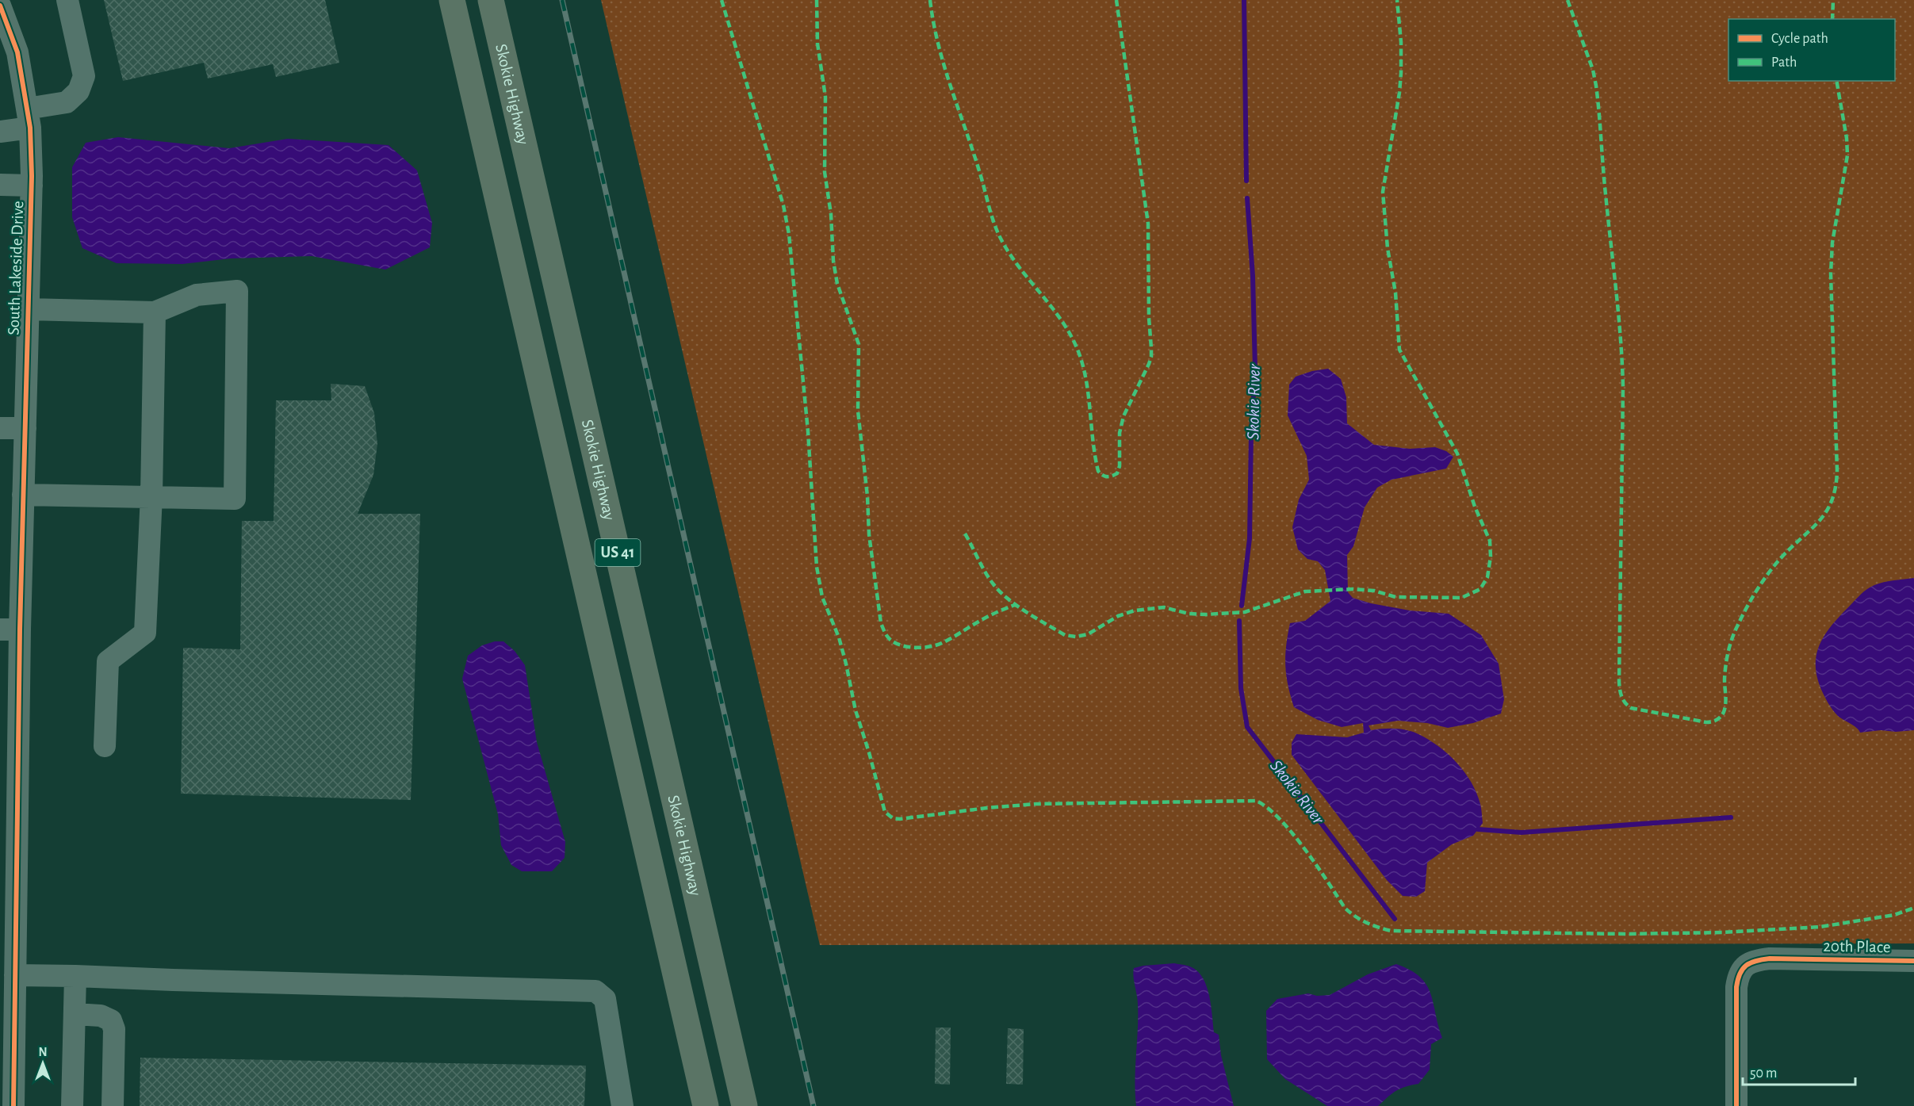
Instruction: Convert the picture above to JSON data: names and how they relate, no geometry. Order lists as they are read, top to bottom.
{
  "streets": {
    "highway": ["Skokie Highway", "US 41"],
    "street": ["South Lakeside Drive", "20th Place"]
  },
  "water": ["Skokie River"],
  "legend": ["Cycle path", "Path"],
  "scale_bar": "50 m",
  "north": "top"
}
